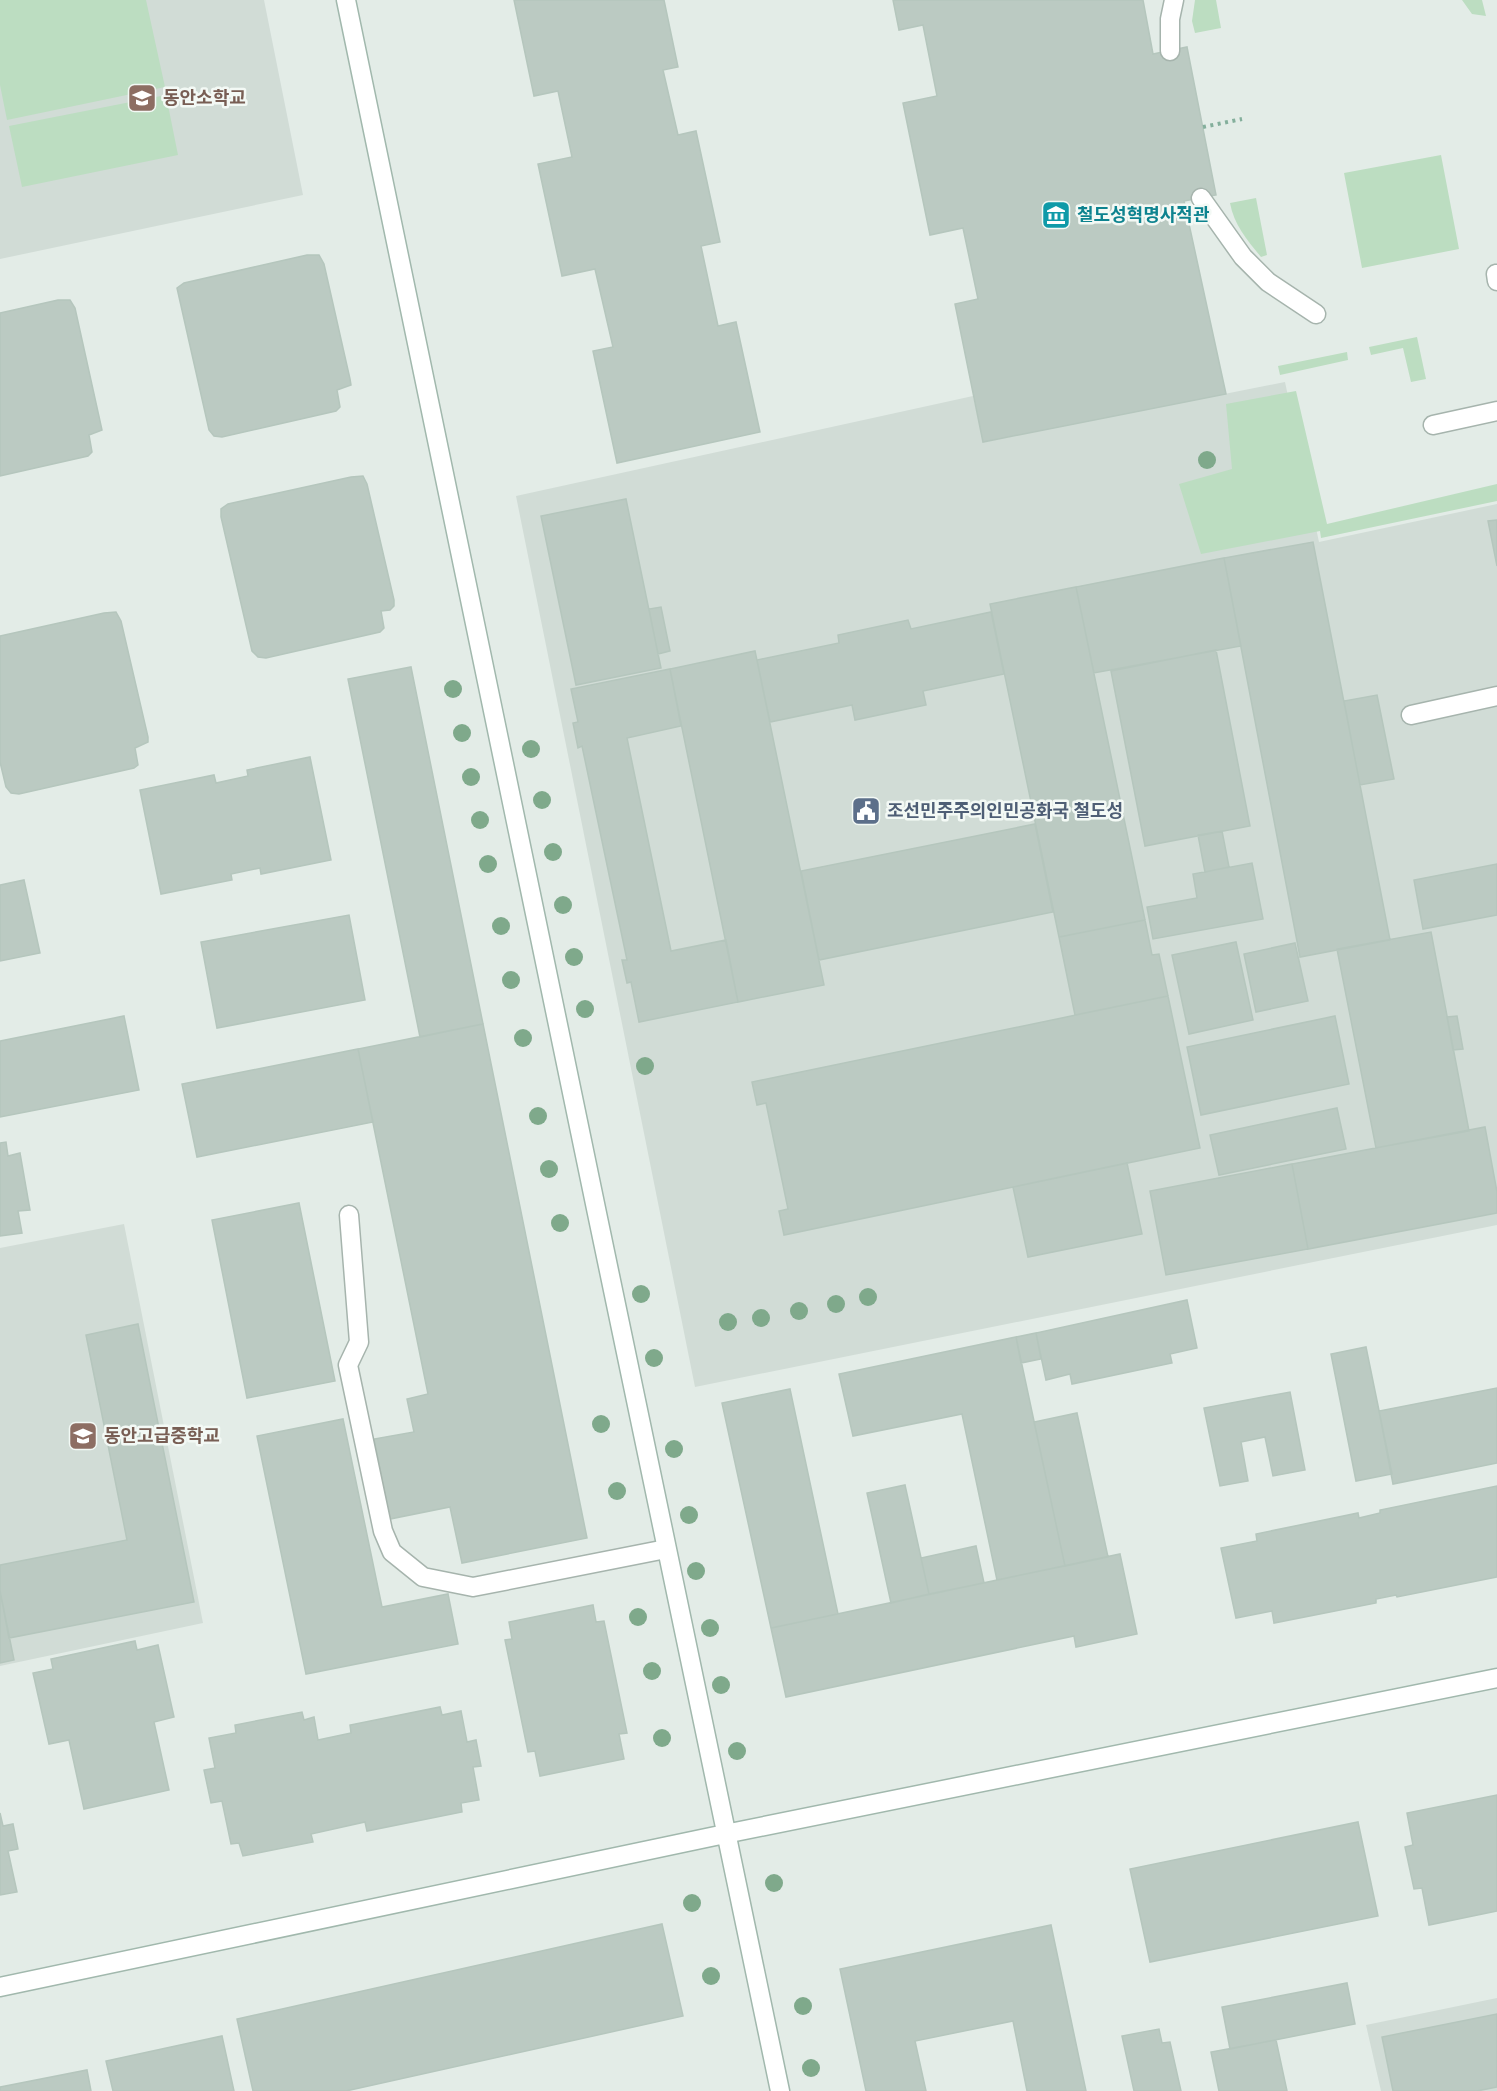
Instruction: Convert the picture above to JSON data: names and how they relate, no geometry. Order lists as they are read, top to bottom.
{
  "places": {
    "school or university": ["동안소학교", "동안고급중학교"],
    "museum": ["철도성혁명사적관"],
    "public building": ["조선민주주의인민공화국 철도성"]
  }
}
